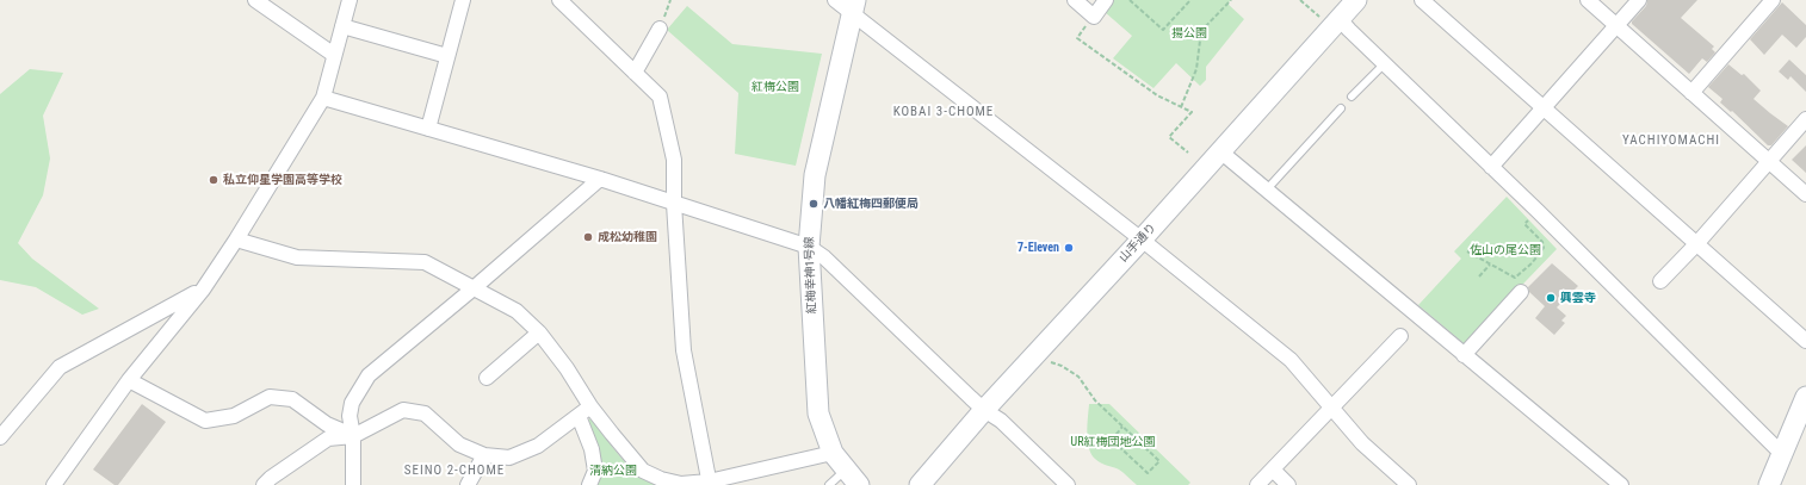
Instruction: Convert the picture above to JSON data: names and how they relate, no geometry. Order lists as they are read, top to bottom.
{
  "streets": {
    "street": ["山手通り", "紅梅幸神1号線"]
  },
  "districts": ["KOBAI 3-CHOME", "YACHIYOMACHI", "SEINO 2-CHOME"],
  "parks": [
    "揚公園",
    "紅梅公園",
    "佐山の尾公園",
    "UR紅梅団地公園",
    "清納公園"
  ],
  "places": [
    "私立仰星学園高等学校",
    "八幡紅梅四郵便局",
    "成松幼稚園",
    "7-Eleven",
    "興雲寺"
  ]
}
